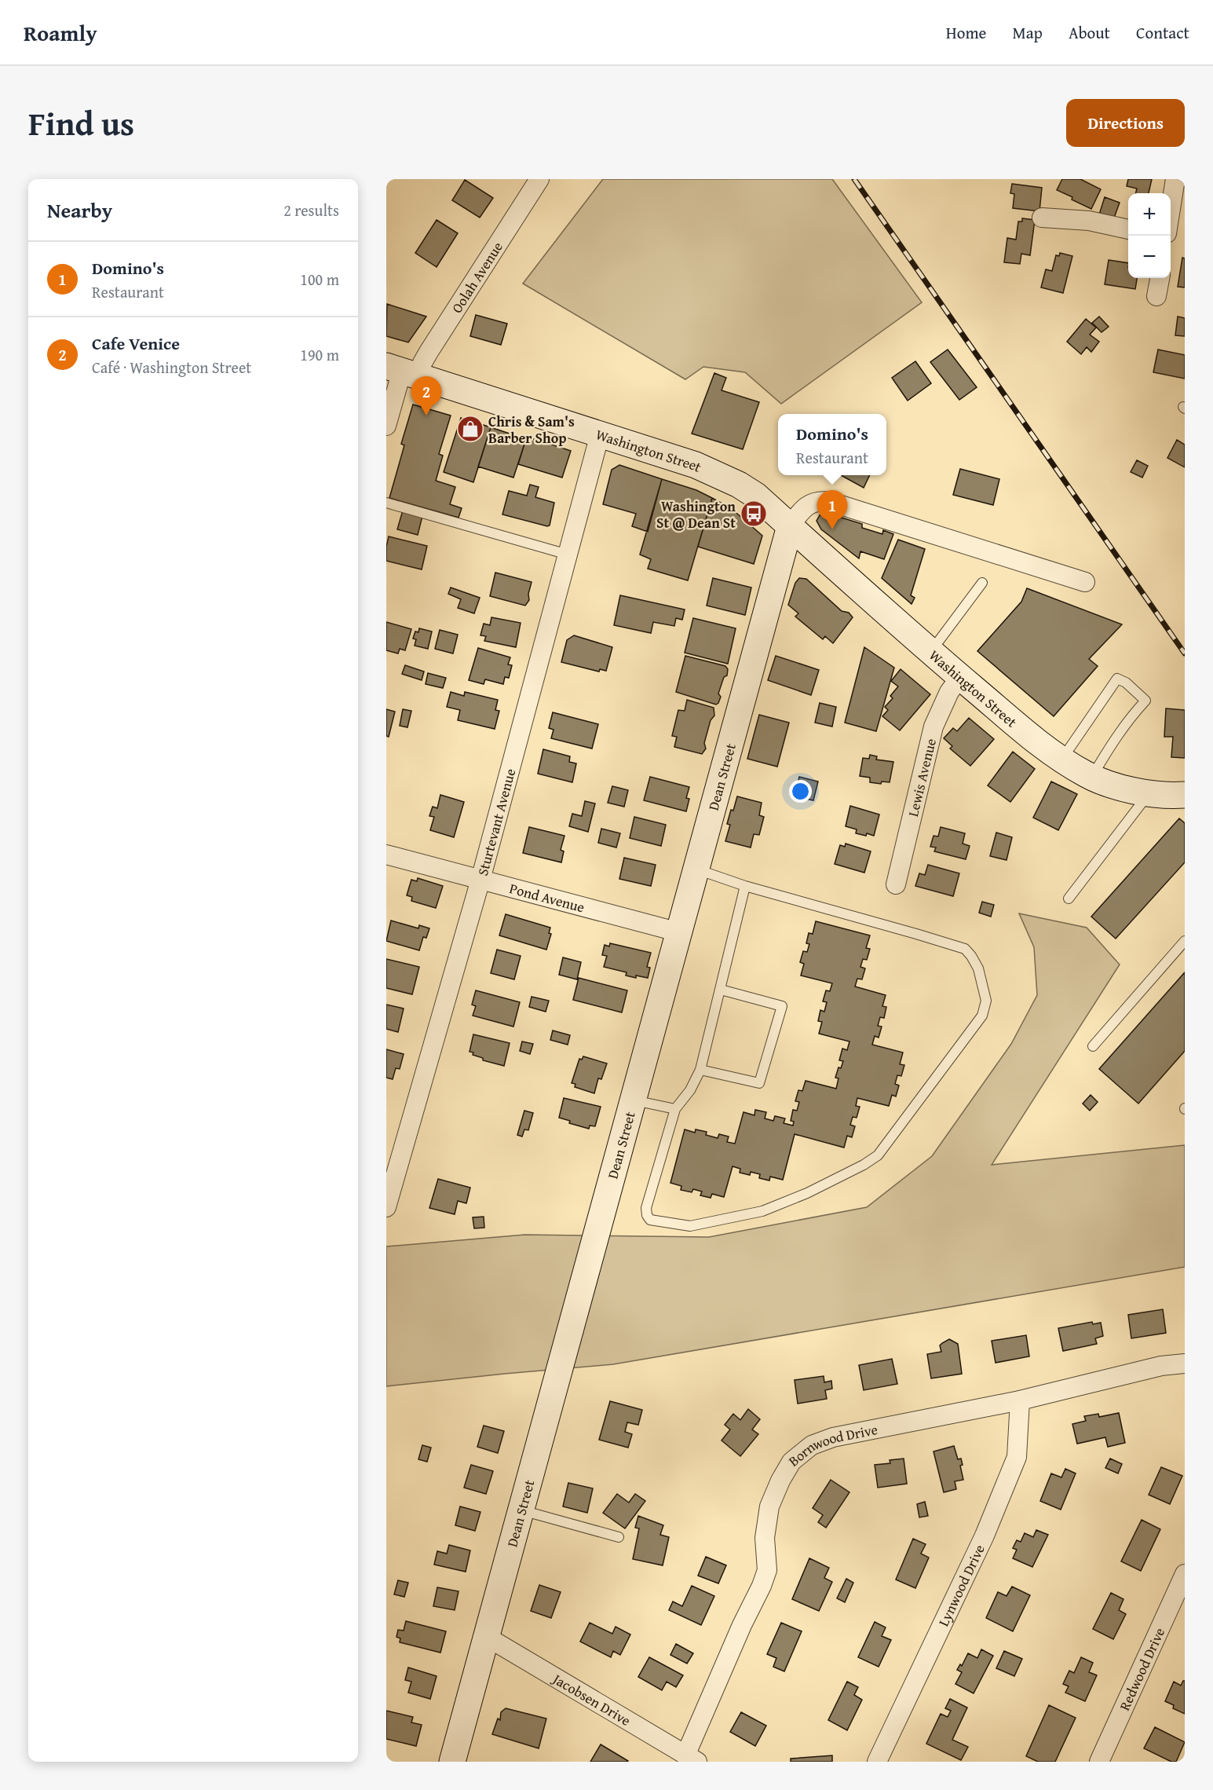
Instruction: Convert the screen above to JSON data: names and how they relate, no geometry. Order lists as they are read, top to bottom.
{
  "streets": {
    "main road": ["Washington Street", "Dean Street"],
    "street": [
      "Oolah Avenue",
      "Lewis Avenue",
      "Sturtevant Avenue",
      "Pond Avenue",
      "Bornwood Drive",
      "Lynwood Drive",
      "Redwood Drive",
      "Jacobsen Drive"
    ]
  },
  "crossings": [
    ["Oolah Avenue", "Washington Street"],
    ["Washington Street", "Dean Street"],
    ["Washington Street", "Lewis Avenue"],
    ["Washington Street", "Sturtevant Avenue"],
    ["Dean Street", "Pond Avenue"],
    ["Dean Street", "Jacobsen Drive"],
    ["Sturtevant Avenue", "Pond Avenue"],
    ["Bornwood Drive", "Lynwood Drive"],
    ["Bornwood Drive", "Jacobsen Drive"]
  ],
  "places": {
    "shop": ["Chris & Sam's Barber Shop"],
    "bus stop": ["Washington St @ Dean St"]
  },
  "page": {
    "header": "Roamly",
    "nav": [
      "Home",
      "Map",
      "About",
      "Contact"
    ],
    "title": "Find us",
    "buttons": "Directions",
    "heading": ["Nearby", "2 results"],
    "map_buttons": ["+", "−"],
    "list": [
      {
        "mark": "1",
        "name": "Domino's",
        "note": "Restaurant",
        "value": "100 m"
      },
      {
        "mark": "2",
        "name": "Cafe Venice",
        "note": "Café · Washington Street",
        "value": "190 m"
      }
    ],
    "pins": ["2", "1"],
    "popup": ["Domino's", "Restaurant"]
  }
}
